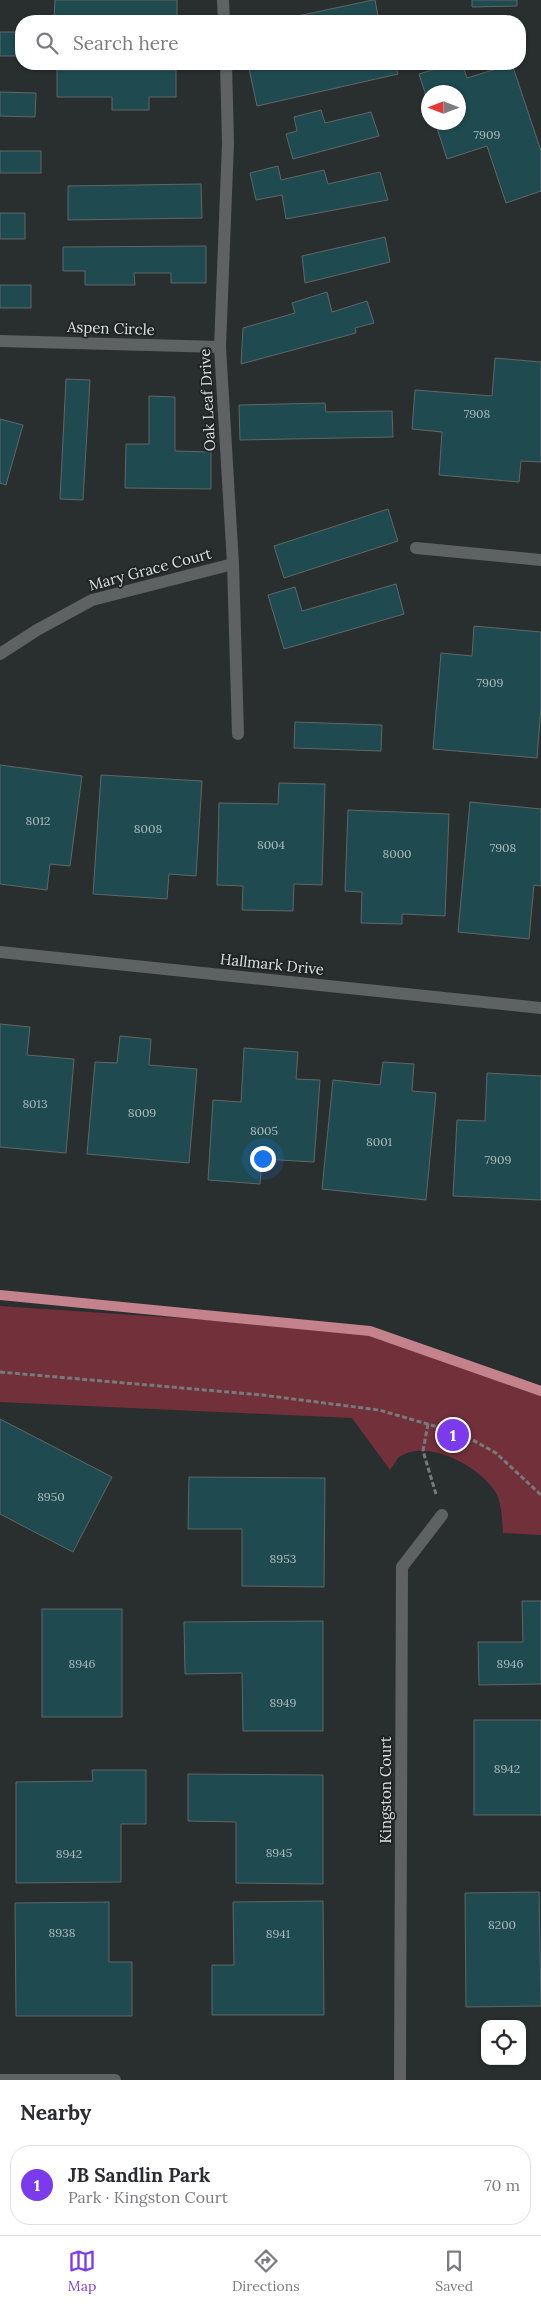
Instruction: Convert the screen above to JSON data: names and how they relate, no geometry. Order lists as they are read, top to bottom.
{
  "streets": {
    "street": [
      "Aspen Circle",
      "Oak Leaf Drive",
      "Mary Grace Court",
      "Hallmark Drive",
      "Kingston Court"
    ]
  },
  "crossings": [
    ["Aspen Circle", "Oak Leaf Drive"],
    ["Oak Leaf Drive", "Mary Grace Court"]
  ],
  "house_numbers": [
    "7909",
    "7908",
    "7909",
    "8012",
    "8008",
    "8004",
    "7908",
    "8000",
    "8013",
    "8009",
    "8005",
    "8001",
    "7909",
    "8950",
    "8953",
    "8946",
    "8946",
    "8949",
    "8942",
    "8945",
    "8942",
    "8200",
    "8938",
    "8941"
  ],
  "north": "left",
  "page": {
    "search": "Search here",
    "pins": "1",
    "heading": "Nearby",
    "list": [
      {
        "mark": "1",
        "name": "JB Sandlin Park",
        "note": "Park · Kingston Court",
        "value": "70 m"
      }
    ],
    "nav": ["Map", "Directions", "Saved"]
  }
}
